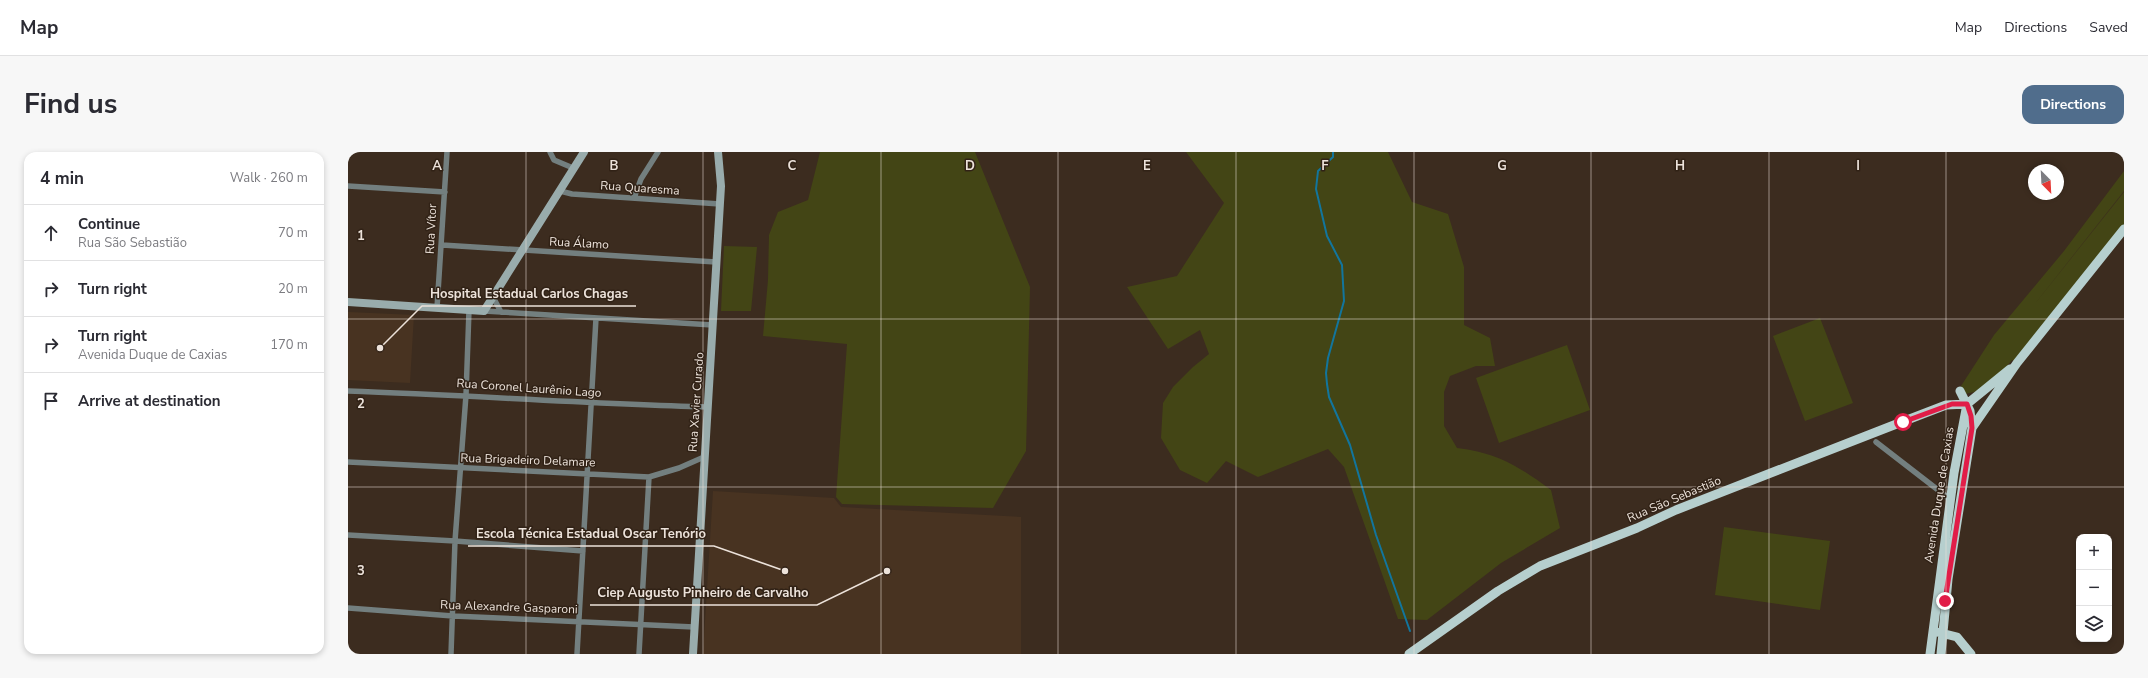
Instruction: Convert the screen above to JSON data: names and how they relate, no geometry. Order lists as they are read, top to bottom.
{
  "streets": {
    "main road": ["Rua Xavier Curado", "Avenida Duque de Caxias", "Rua São Sebastião"],
    "street": [
      "Rua Quaresma",
      "Rua Vítor",
      "Rua Álamo",
      "Rua Coronel Laurênio Lago",
      "Rua Brigadeiro Delamare",
      "Rua Alexandre Gasparoni"
    ]
  },
  "crossings": [
    ["Rua Quaresma", "Rua Xavier Curado"],
    ["Rua Vítor", "Rua Álamo"],
    ["Rua Álamo", "Rua Xavier Curado"],
    ["Rua Coronel Laurênio Lago", "Rua Xavier Curado"],
    ["Rua Xavier Curado", "Rua Brigadeiro Delamare"],
    ["Rua Xavier Curado", "Rua Alexandre Gasparoni"],
    ["Avenida Duque de Caxias", "Rua São Sebastião"]
  ],
  "places": ["Hospital Estadual Carlos Chagas", "Escola Técnica Estadual Oscar Tenório", "Ciep Augusto Pinheiro de Carvalho"],
  "north": "bottom right",
  "page": {
    "header": "Map",
    "nav": ["Map", "Directions", "Saved"],
    "title": "Find us",
    "buttons": "Directions",
    "heading": ["4 min", "Walk · 260 m"],
    "list": [
      ["Continue", "Rua São Sebastião", "70 m"],
      ["Turn right", "20 m"],
      ["Turn right", "Avenida Duque de Caxias", "170 m"],
      "Arrive at destination"
    ],
    "map_buttons": ["+", "−"]
  },
  "grid": {
    "columns": [
      "A",
      "B",
      "C",
      "D",
      "E",
      "F",
      "G",
      "H",
      "I"
    ],
    "rows": ["1", "2", "3"]
  }
}
